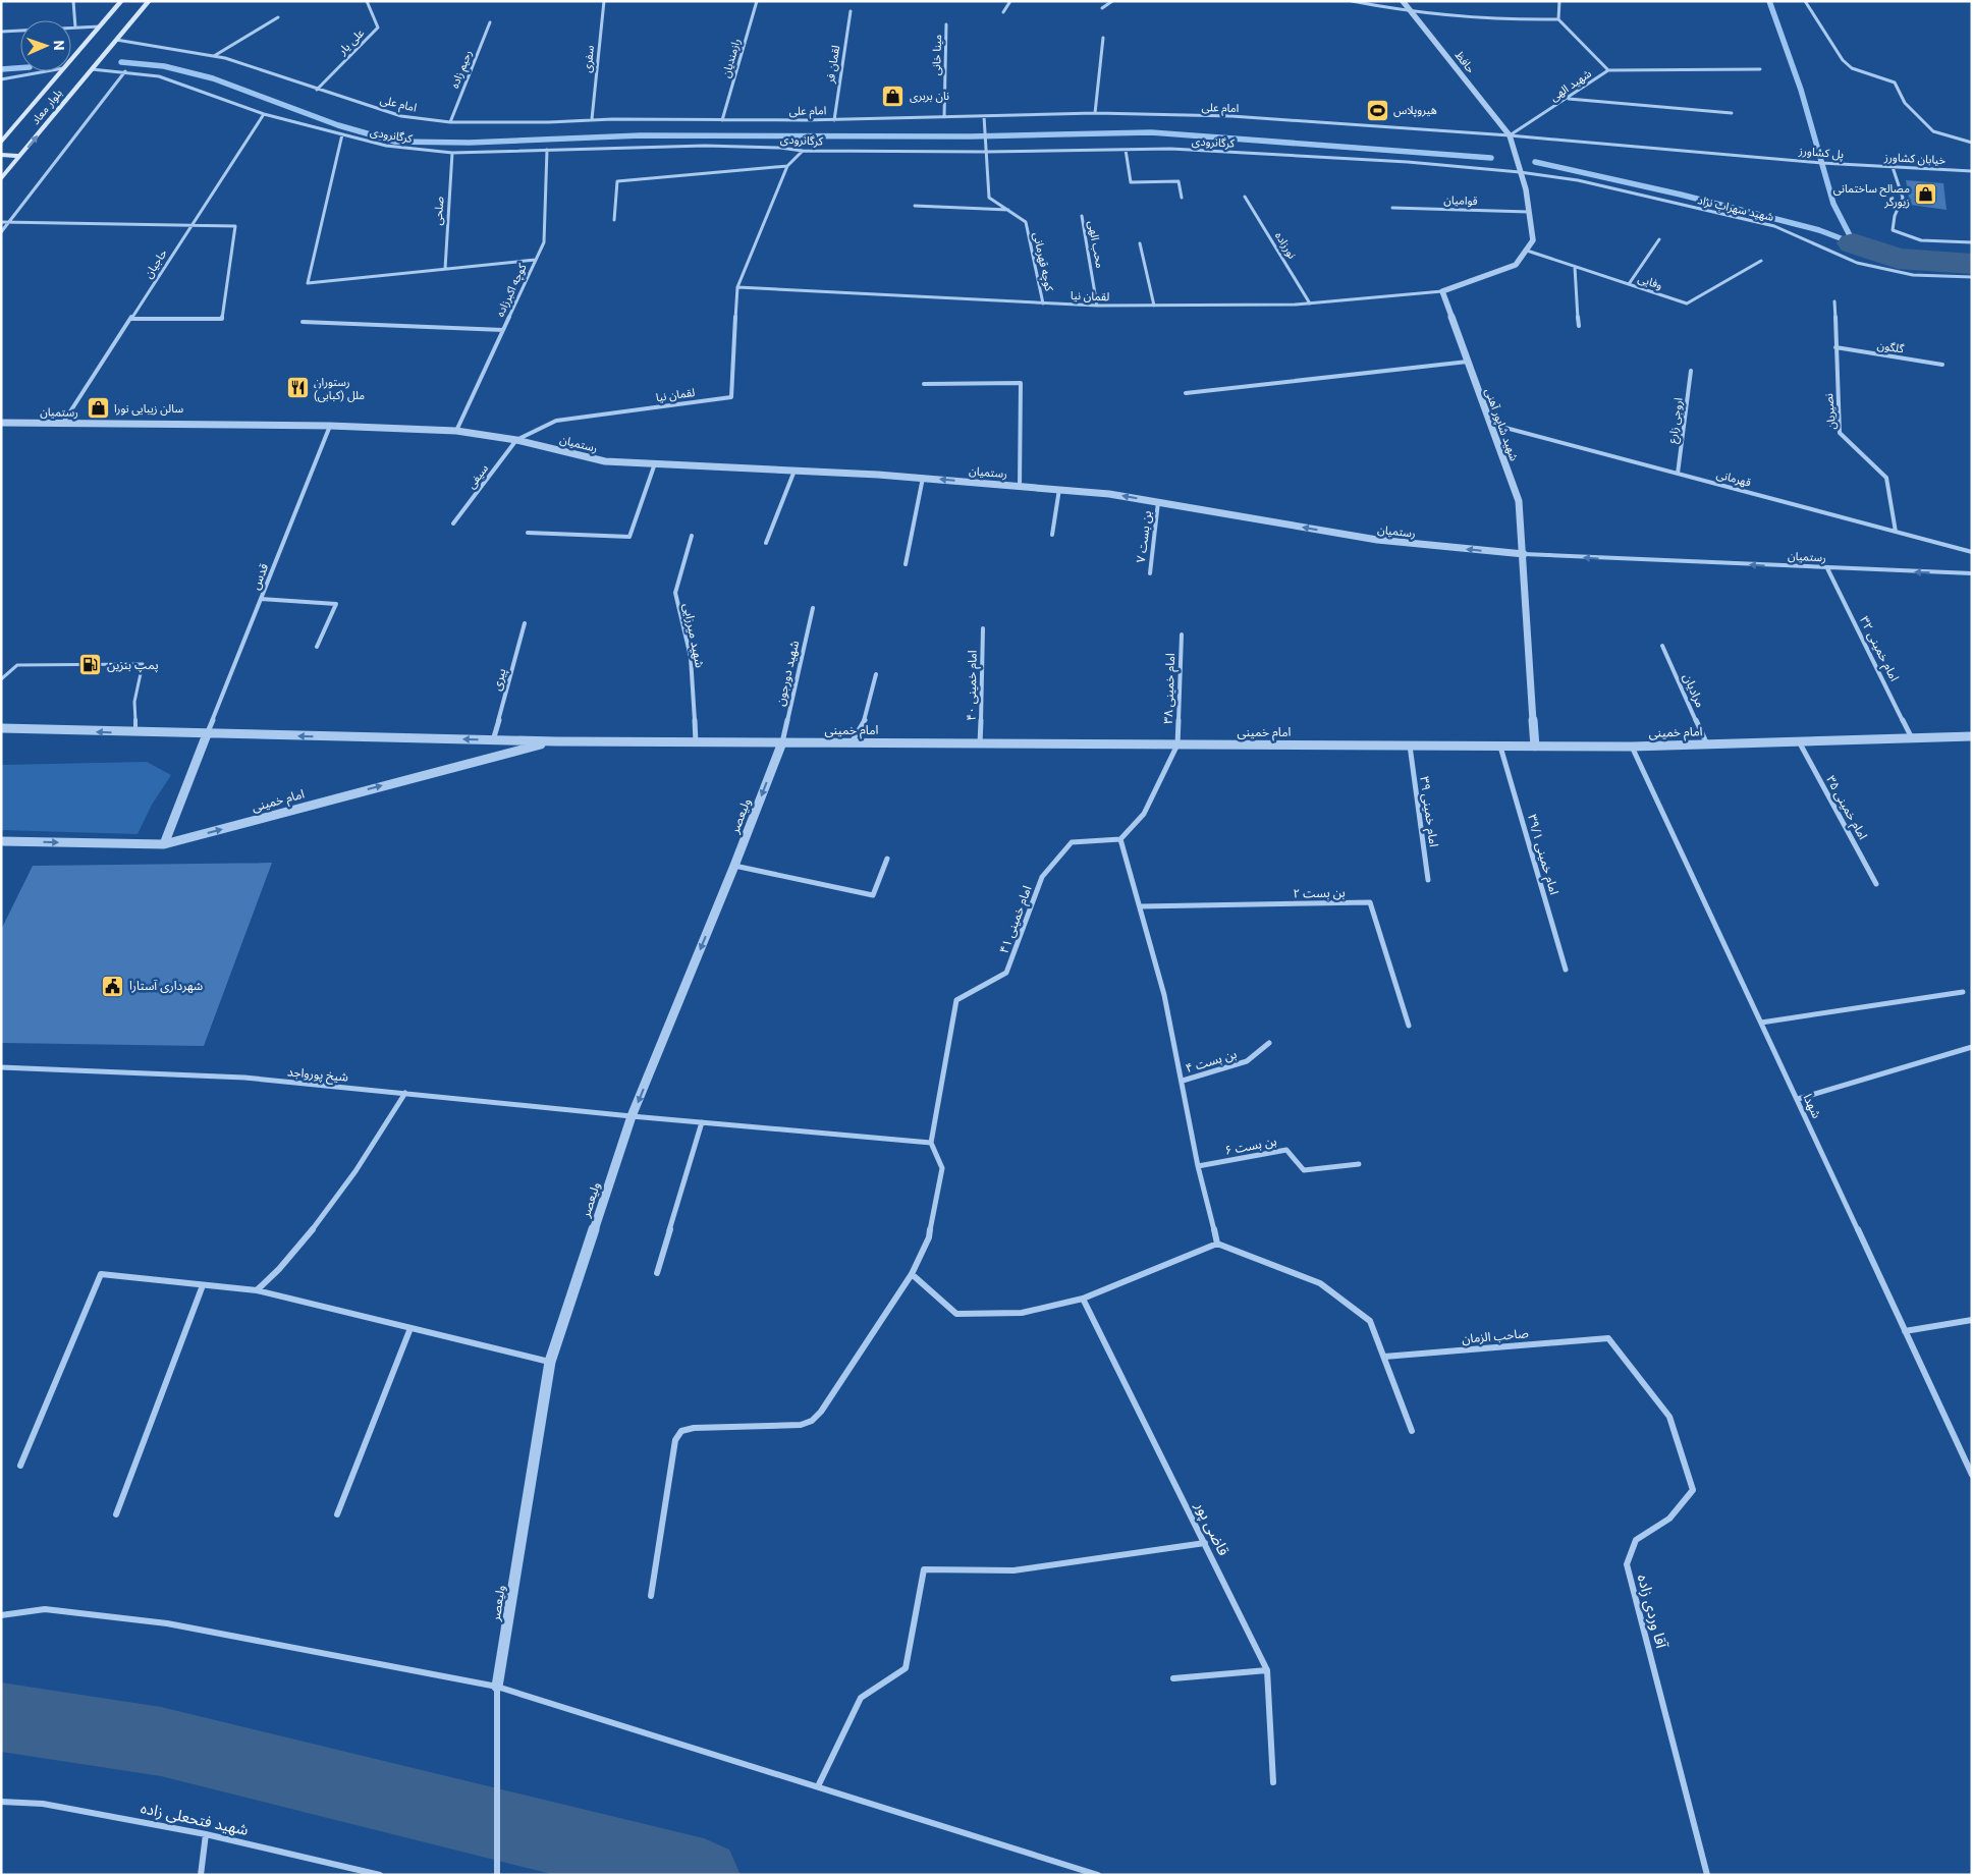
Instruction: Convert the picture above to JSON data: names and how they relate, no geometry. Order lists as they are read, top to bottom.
{
  "streets": {
    "main road": ["بلوار معاد"],
    "street": [
      "علی یار",
      "مینا خانی",
      "رازمندیان",
      "سفری",
      "حافظ",
      "لقمان فر",
      "رحیم زاده",
      "شهید الهی",
      "امام علی",
      "کرگانرودی",
      "پل کشاورز",
      "خیابان کشاورز",
      "قوامیان",
      "شهید سهراب نژاد",
      "صلحی",
      "محب الهی",
      "نورزاده",
      "کوچه قهرمانی",
      "حاجیان",
      "وفایی",
      "کوچه اکبرزاده",
      "لقمان نیا",
      "گلگون",
      "نصیریان",
      "رستمیان",
      "اروجی زارع",
      "شهید شاپور آهنی",
      "سیفی",
      "قهرمانی",
      "بن بست ۷",
      "قدس",
      "شهید میرزایی",
      "امام خمینی ۳۲",
      "شهید دورجون",
      "پیری",
      "امام خمینی ۴۰",
      "امام خمینی ۳۸",
      "مرادیان",
      "امام خمینی",
      "امام خمینی ۳۵",
      "امام خمینی ۳۹",
      "ولیعصر",
      "امام خمینی ۳۹/۱",
      "بن بست ۲",
      "امام خمینی ۴۱",
      "بن بست ۴",
      "شیخ پورواجد",
      "شهدا",
      "بن بست ۶",
      "صاحب الزمان",
      "قاضی پور",
      "آقا وردی زاده",
      "شهید فتحعلی زاده"
    ]
  },
  "crossings": [
    ["علی یار", "امام علی"],
    ["مینا خانی", "امام علی"],
    ["رازمندیان", "امام علی"],
    ["سفری", "امام علی"],
    ["حافظ", "شهید الهی"],
    ["حافظ", "امام علی"],
    ["لقمان فر", "امام علی"],
    ["رحیم زاده", "امام علی"],
    ["شهید الهی", "امام علی"],
    ["امام علی", "بلوار معاد"],
    ["امام علی", "پل کشاورز"],
    ["بلوار معاد", "کرگانرودی"],
    ["کرگانرودی", "شهید سهراب نژاد"],
    ["کرگانرودی", "صلحی"],
    ["کرگانرودی", "کوچه قهرمانی"],
    ["کرگانرودی", "حاجیان"],
    ["کرگانرودی", "کوچه اکبرزاده"],
    ["کرگانرودی", "لقمان نیا"],
    ["پل کشاورز", "خیابان کشاورز"],
    ["محب الهی", "لقمان نیا"],
    ["نورزاده", "لقمان نیا"],
    ["کوچه قهرمانی", "لقمان نیا"],
    ["حاجیان", "رستمیان"],
    ["کوچه اکبرزاده", "رستمیان"],
    ["لقمان نیا", "رستمیان"],
    ["لقمان نیا", "شهید شاپور آهنی"],
    ["لقمان نیا", "سیفی"],
    ["گلگون", "نصیریان"],
    ["نصیریان", "قهرمانی"],
    ["رستمیان", "شهید شاپور آهنی"],
    ["رستمیان", "سیفی"],
    ["رستمیان", "بن بست ۷"],
    ["رستمیان", "قدس"],
    ["رستمیان", "امام خمینی ۳۲"],
    ["اروجی زارع", "قهرمانی"],
    ["شهید شاپور آهنی", "قهرمانی"],
    ["شهید شاپور آهنی", "امام خمینی"],
    ["قدس", "امام خمینی"],
    ["شهید میرزایی", "امام خمینی"],
    ["امام خمینی ۳۲", "امام خمینی"],
    ["شهید دورجون", "امام خمینی"],
    ["شهید دورجون", "ولیعصر"],
    ["پیری", "امام خمینی"],
    ["امام خمینی ۴۰", "امام خمینی"],
    ["امام خمینی ۳۸", "امام خمینی"],
    ["مرادیان", "امام خمینی"],
    ["امام خمینی", "امام خمینی ۳۵"],
    ["امام خمینی", "امام خمینی ۳۹"],
    ["امام خمینی", "ولیعصر"],
    ["امام خمینی", "امام خمینی ۳۹/۱"],
    ["امام خمینی", "شهدا"],
    ["ولیعصر", "شیخ پورواجد"],
    ["امام خمینی ۴۱", "شیخ پورواجد"],
    ["صاحب الزمان", "آقا وردی زاده"]
  ],
  "one_way": ["رستمیان", "ولیعصر"],
  "places": {
    "shop": ["نان بربری", "مصالح ساختمانی زیورگر", "سالن زیبایی نورا"],
    "sports": ["هیروپلاس"],
    "restaurant": ["رستوران ملل (کبابی)"],
    "fuel station": ["پمپ بنزین"],
    "public building": ["شهرداری آستارا"]
  },
  "north": "right"
}
